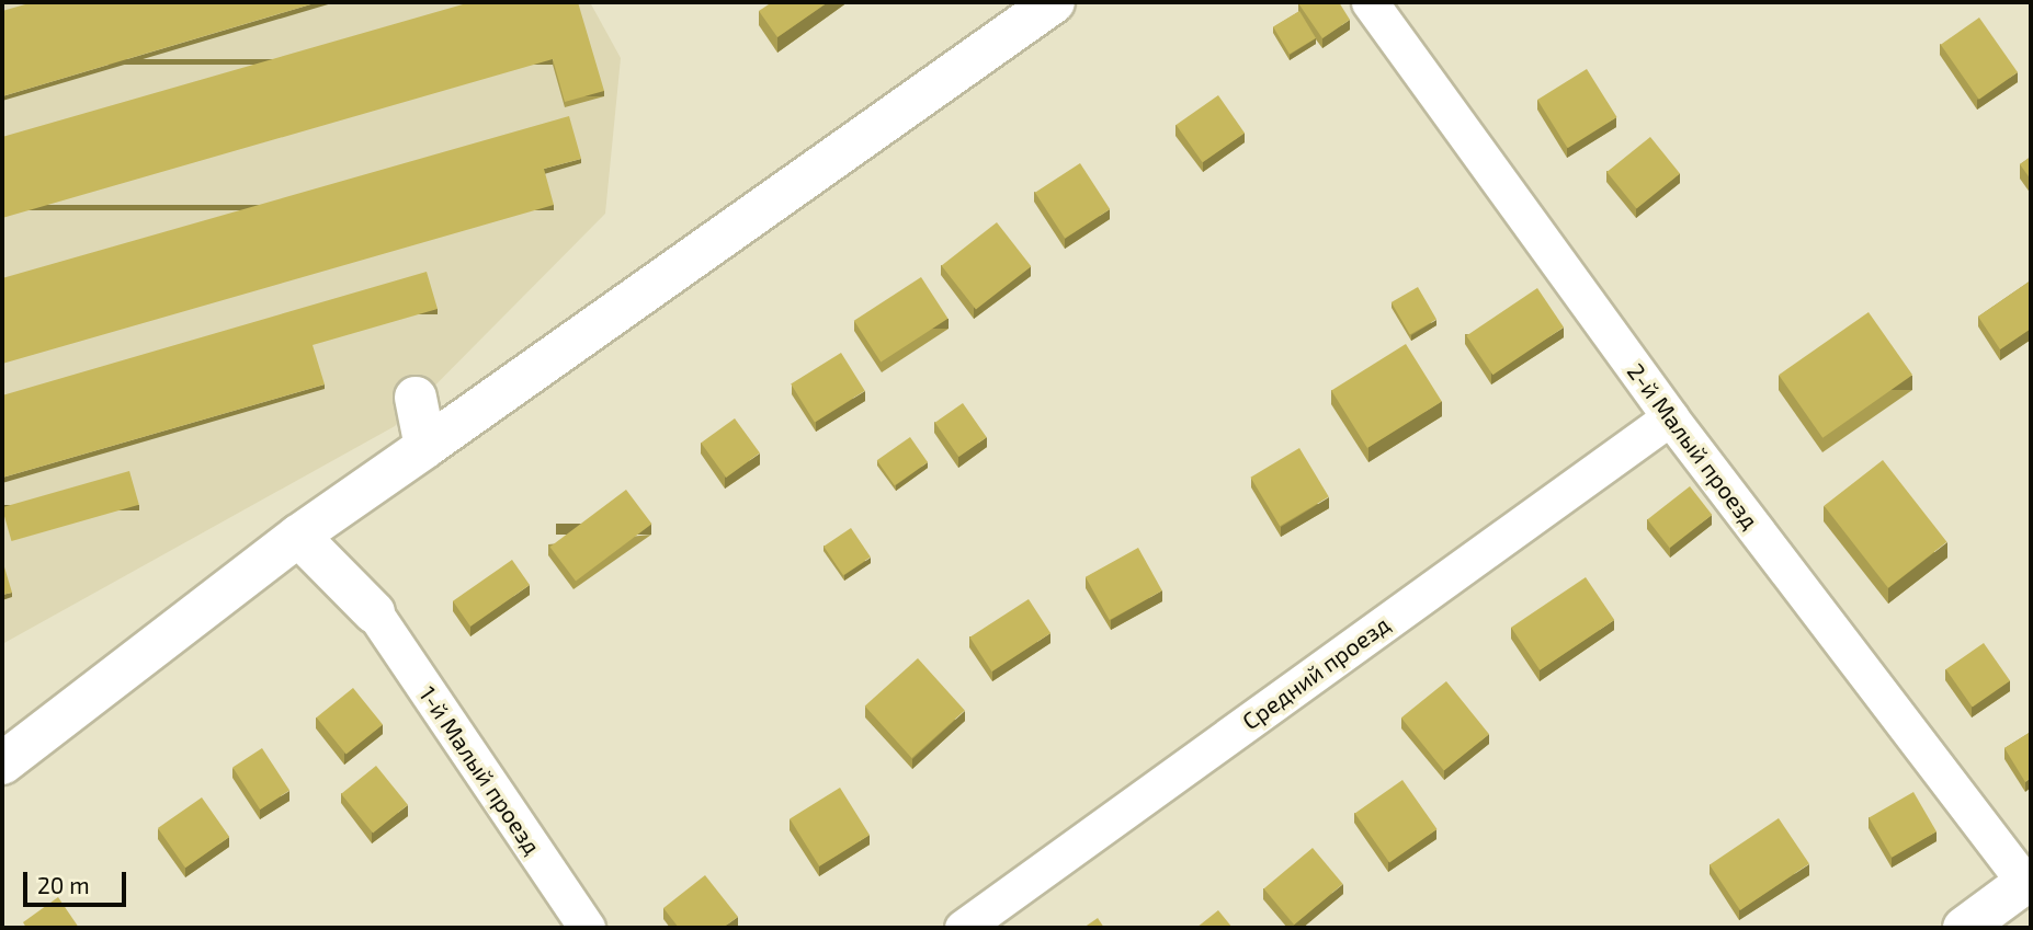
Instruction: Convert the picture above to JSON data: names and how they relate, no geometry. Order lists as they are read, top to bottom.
{
  "streets": {
    "street": ["2-й Малый проезд", "Средний проезд", "1-й Малый проезд"]
  },
  "crossings": [
    ["2-й Малый проезд", "Средний проезд"]
  ],
  "scale_bar": "20 m"
}
